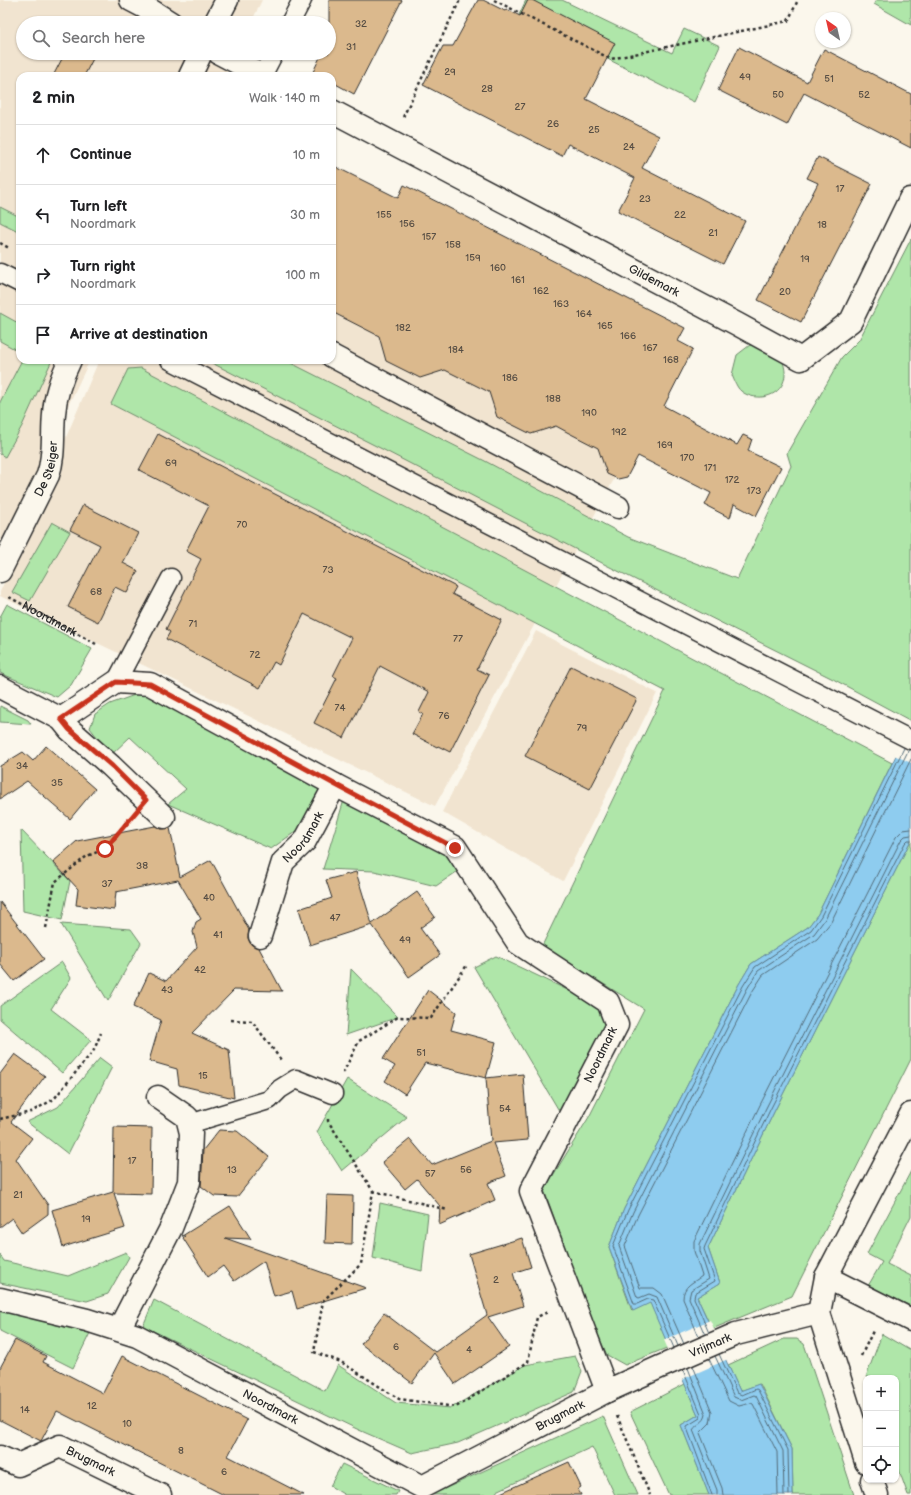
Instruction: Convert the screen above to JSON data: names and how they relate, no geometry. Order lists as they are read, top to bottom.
{
  "streets": {
    "street": [
      "Gildemark",
      "De Steiger",
      "Noordmark",
      "Vrijmark",
      "Brugmark"
    ]
  },
  "crossings": [
    ["Noordmark", "Vrijmark"],
    ["Noordmark", "Brugmark"],
    ["Vrijmark", "Brugmark"]
  ],
  "house_numbers": [
    "32",
    "31",
    "29",
    "49",
    "51",
    "28",
    "50",
    "52",
    "27",
    "26",
    "25",
    "24",
    "17",
    "23",
    "155",
    "22",
    "156",
    "18",
    "21",
    "157",
    "158",
    "159",
    "19",
    "160",
    "161",
    "162",
    "20",
    "163",
    "164",
    "165",
    "182",
    "166",
    "167",
    "184",
    "168",
    "186",
    "188",
    "190",
    "192",
    "169",
    "170",
    "69",
    "171",
    "172",
    "173",
    "70",
    "73",
    "68",
    "71",
    "77",
    "72",
    "74",
    "76",
    "79",
    "34",
    "35",
    "38",
    "37",
    "40",
    "47",
    "41",
    "49",
    "42",
    "43",
    "51",
    "15",
    "54",
    "17",
    "13",
    "56",
    "57",
    "21",
    "19",
    "2",
    "6",
    "4",
    "12",
    "14",
    "10",
    "8",
    "6"
  ],
  "north": "top left",
  "page": {
    "search": "Search here",
    "heading": ["2 min", "Walk · 140 m"],
    "list": [
      ["Continue", "10 m"],
      ["Turn left", "Noordmark", "30 m"],
      ["Turn right", "Noordmark", "100 m"],
      "Arrive at destination"
    ],
    "map_buttons": ["+", "−"]
  }
}
